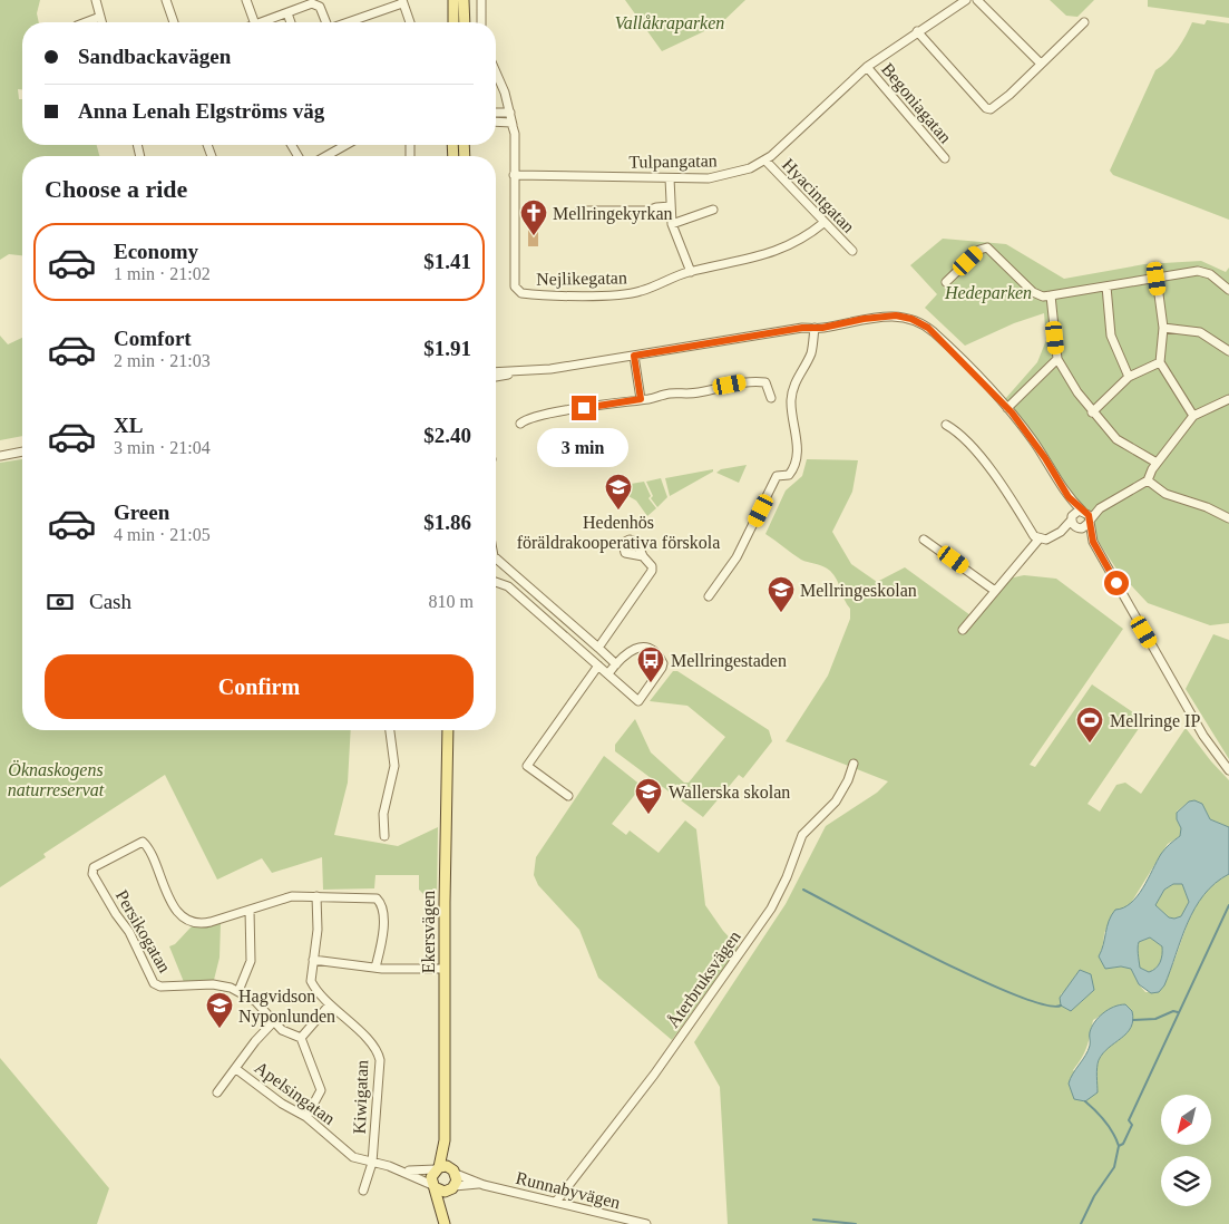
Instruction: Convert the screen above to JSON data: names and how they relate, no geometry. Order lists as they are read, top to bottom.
{
  "streets": {
    "main road": ["Ekersvägen"],
    "street": [
      "Begoniagatan",
      "Tulpangatan",
      "Hyacintgatan",
      "Nejlikegatan",
      "Persikogatan",
      "Återbruksvägen",
      "Apelsingatan",
      "Kiwigatan",
      "Runnabyvägen"
    ]
  },
  "crossings": [
    ["Begoniagatan", "Tulpangatan"],
    ["Tulpangatan", "Hyacintgatan"],
    ["Tulpangatan", "Nejlikegatan"],
    ["Hyacintgatan", "Nejlikegatan"],
    ["Ekersvägen", "Apelsingatan"],
    ["Ekersvägen", "Runnabyvägen"],
    ["Återbruksvägen", "Runnabyvägen"],
    ["Apelsingatan", "Kiwigatan"],
    ["Apelsingatan", "Runnabyvägen"]
  ],
  "parks": ["Vallåkraparken", "Hedeparken", "Öknaskogens naturreservat"],
  "places": {
    "church": ["Mellringekyrkan"],
    "school or university": [
      "Hedenhös föräldrakooperativa förskola",
      "Mellringeskolan",
      "Wallerska skolan",
      "Hagvidson Nyponlunden"
    ],
    "bus stop": ["Mellringestaden"],
    "sports": ["Mellringe IP"]
  },
  "north": "bottom left",
  "page": {
    "banner": ["Sandbackavägen", "Anna Lenah Elgströms väg"],
    "heading": "Choose a ride",
    "list": [
      {
        "name": "Economy",
        "note": "1 min · 21:02",
        "value": "$1.41"
      },
      {
        "name": "Comfort",
        "note": "2 min · 21:03",
        "value": "$1.91"
      },
      {
        "name": "XL",
        "note": "3 min · 21:04",
        "value": "$2.40"
      },
      {
        "name": "Green",
        "note": "4 min · 21:05",
        "value": "$1.86"
      }
    ],
    "bubble": "3 min",
    "pay": ["Cash", "810 m"],
    "buttons": "Confirm"
  }
}
